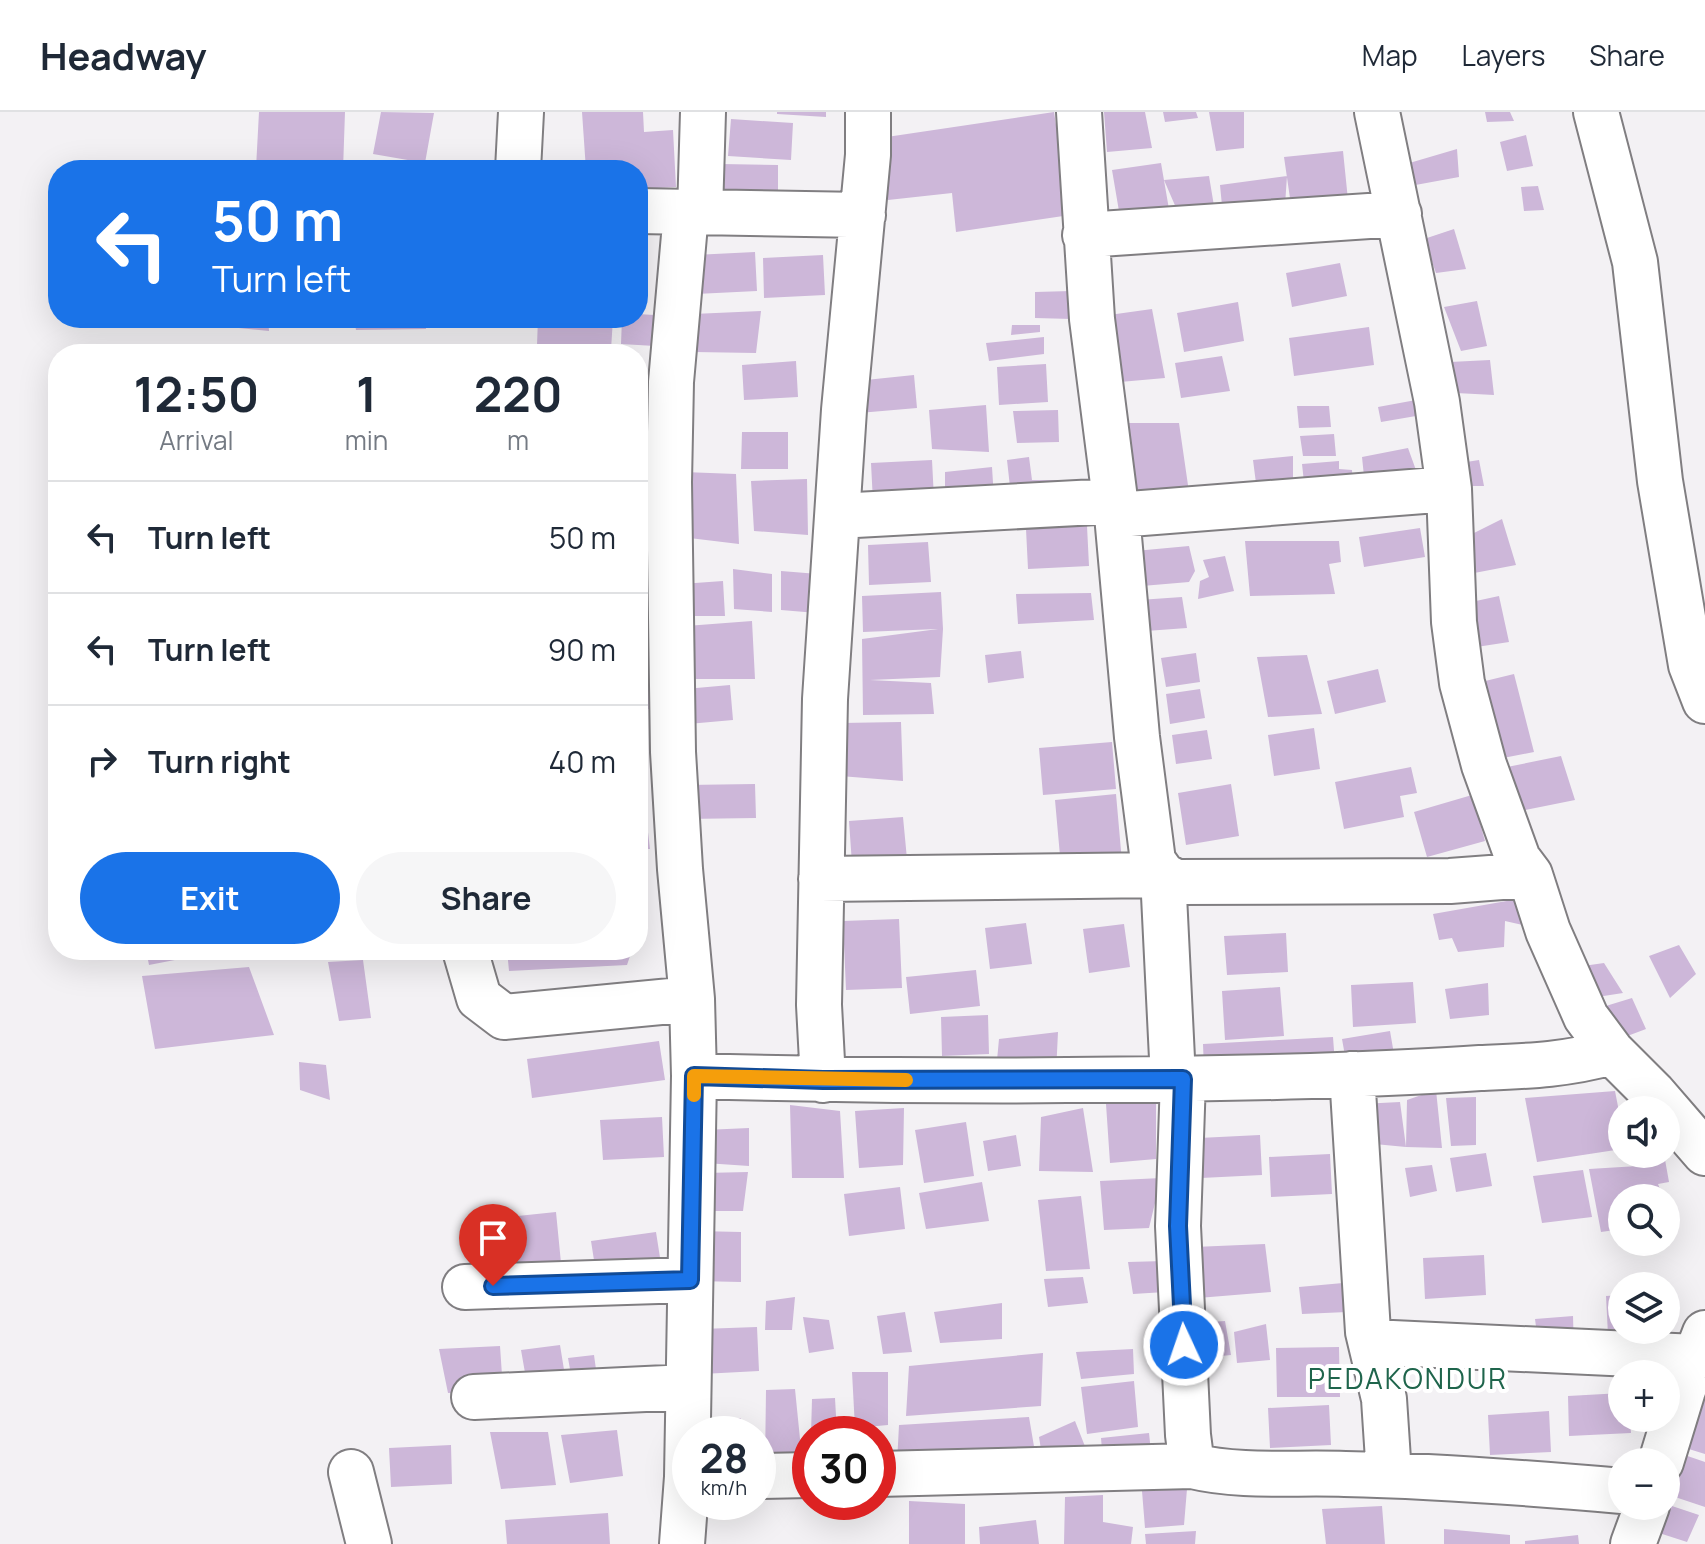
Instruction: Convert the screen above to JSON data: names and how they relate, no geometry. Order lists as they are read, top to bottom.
{
  "districts": ["PEDAKONDUR"],
  "page": {
    "header": "Headway",
    "nav": ["Map", "Layers", "Share"],
    "turn": ["50 m", "Turn left"],
    "eta": [
      "12:50",
      "Arrival",
      "1",
      "min",
      "220",
      "m"
    ],
    "list": [
      {
        "name": "Turn left",
        "value": "50 m"
      },
      {
        "name": "Turn left",
        "value": "90 m"
      },
      {
        "name": "Turn right",
        "value": "40 m"
      }
    ],
    "buttons": ["Exit", "Share"],
    "map_buttons": ["+", "−"],
    "speed": "28 km/h",
    "limit": "30"
  }
}
